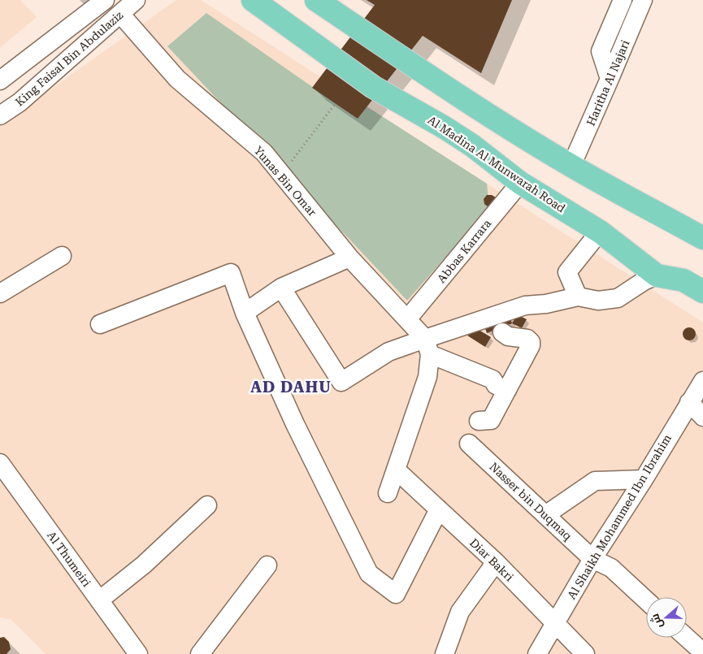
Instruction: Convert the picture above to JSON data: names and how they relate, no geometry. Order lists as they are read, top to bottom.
{
  "streets": {
    "main road": ["Al Madina Al Munwarah Road"],
    "street": [
      "King Faisal Bin Abdulaziz",
      "Haritha Al Najari",
      "Yunas Bin Omar",
      "Abbas Karrara",
      "Nasser bin Duqmaq",
      "Al Shaikh Mohammed Ibn Ibrahim",
      "Al Thumeiri",
      "Diar Bakri"
    ]
  },
  "crossings": [
    ["King Faisal Bin Abdulaziz", "Yunas Bin Omar"],
    ["Al Madina Al Munwarah Road", "Abbas Karrara"],
    ["Yunas Bin Omar", "Abbas Karrara"],
    ["Nasser bin Duqmaq", "Al Shaikh Mohammed Ibn Ibrahim"],
    ["Al Shaikh Mohammed Ibn Ibrahim", "Diar Bakri"]
  ],
  "districts": ["AD DAHU"],
  "north": "left"
}
